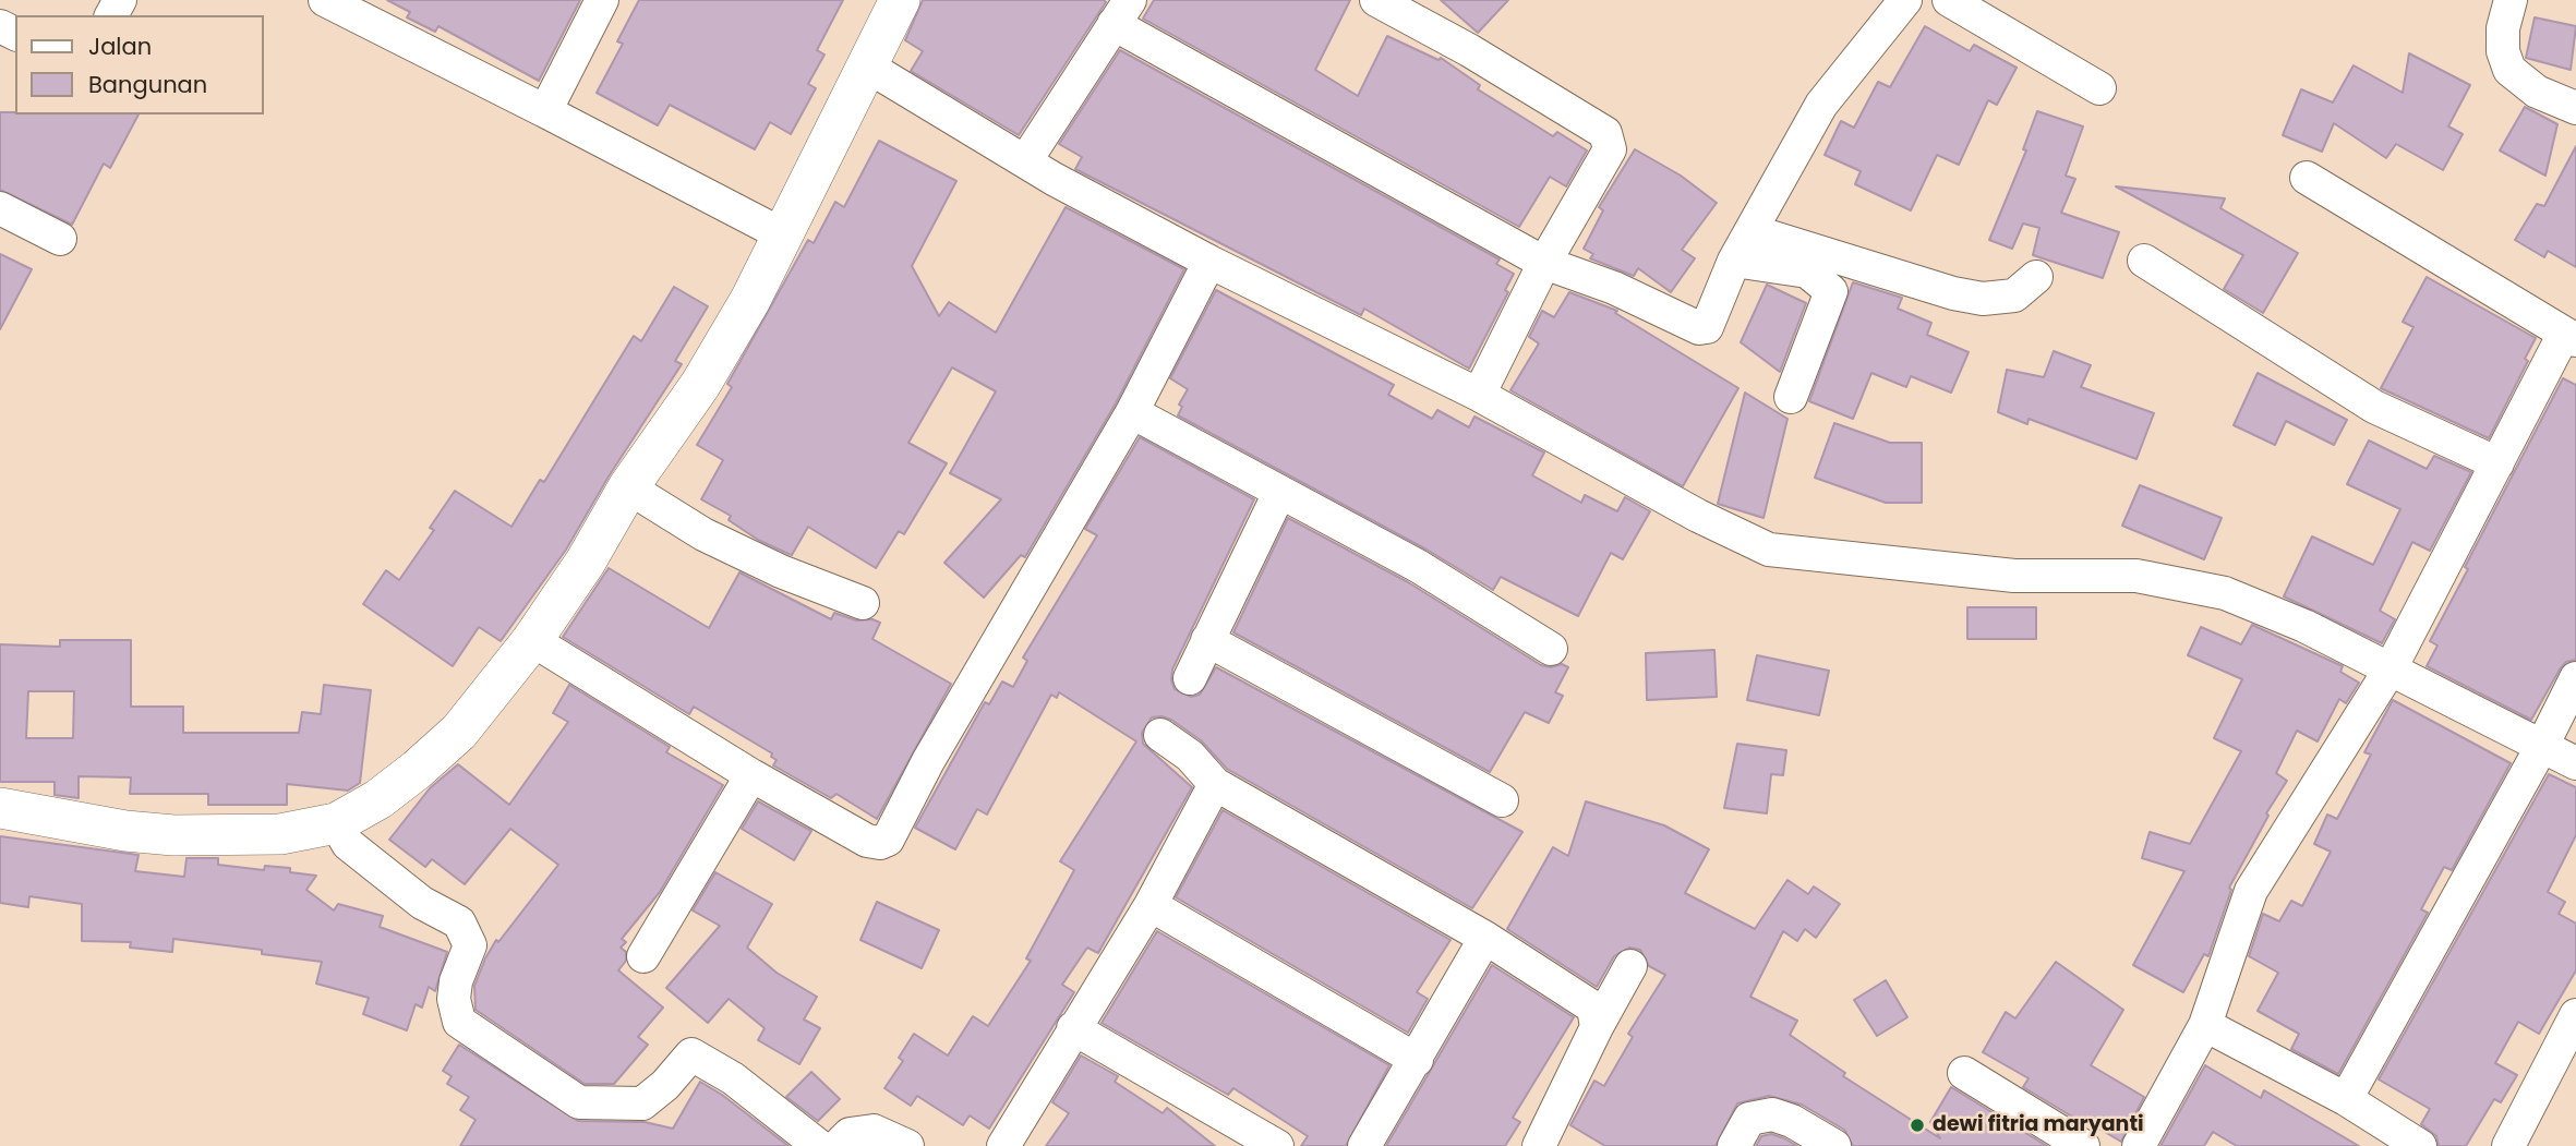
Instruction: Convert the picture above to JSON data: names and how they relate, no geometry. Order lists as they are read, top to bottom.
{
  "places": ["dewi fitria maryanti"],
  "legend": ["Jalan", "Bangunan"]
}
